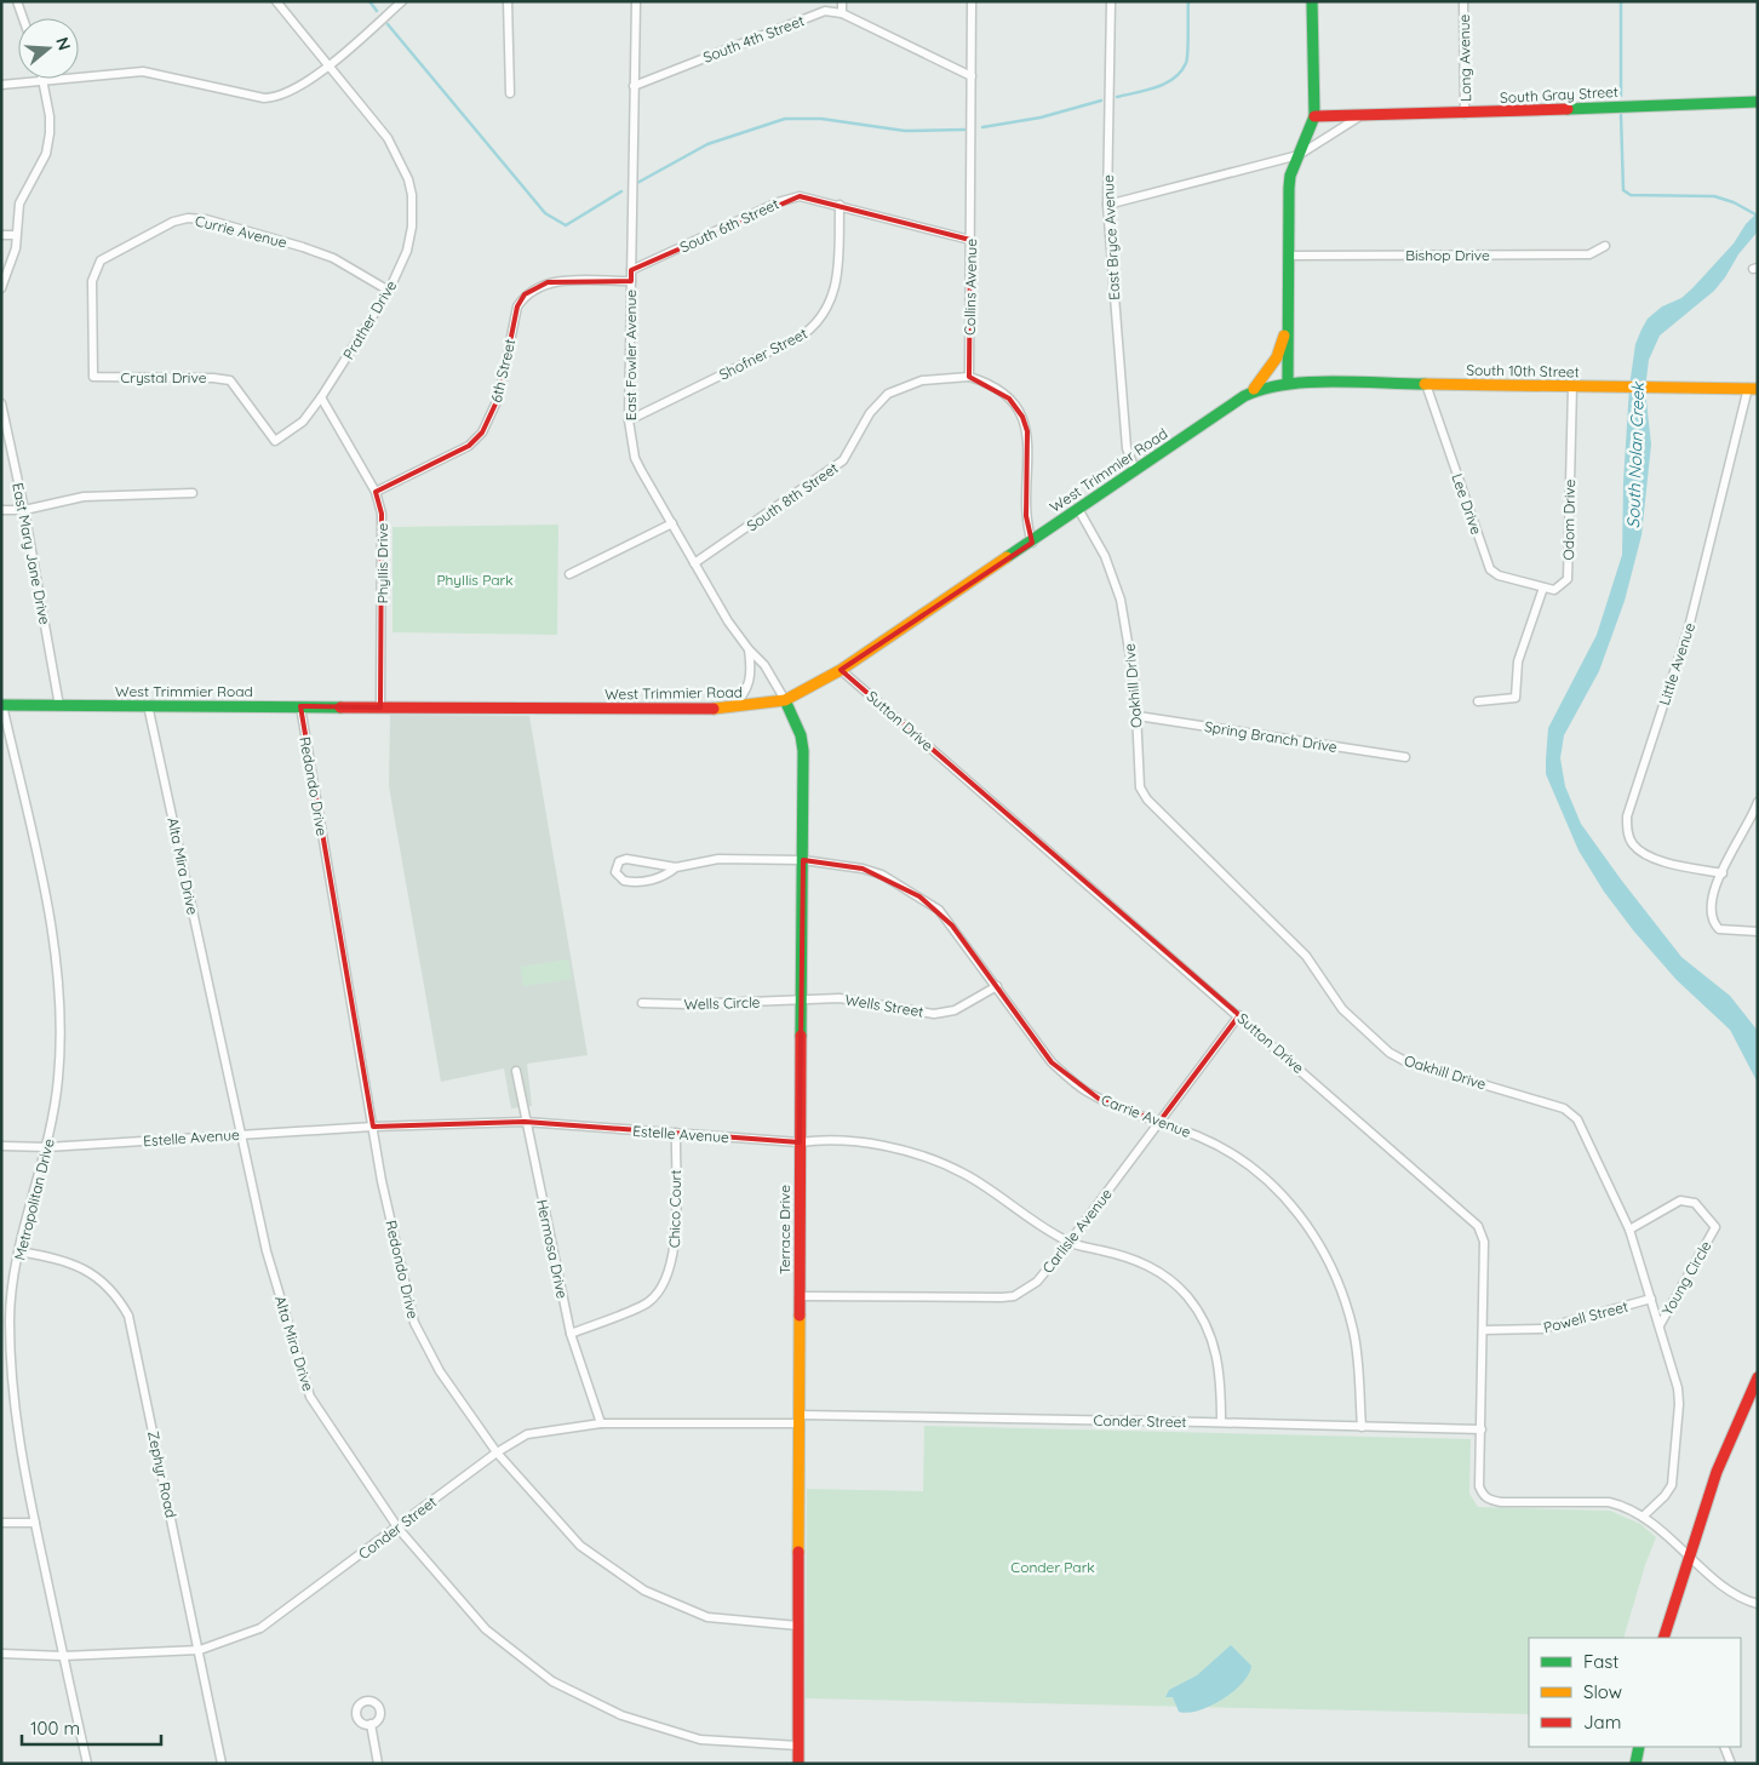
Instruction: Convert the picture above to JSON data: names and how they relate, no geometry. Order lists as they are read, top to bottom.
{
  "streets": {
    "street": [
      "South 4th Street",
      "Long Avenue",
      "South Gray Street",
      "South 6th Street",
      "Currie Avenue",
      "East Bryce Avenue",
      "Bishop Drive",
      "Collins Avenue",
      "Prather Drive",
      "Shofner Street",
      "East Fowler Avenue",
      "6th Street",
      "South 10th Street",
      "Crystal Drive",
      "West Trimmier Road",
      "South 8th Street",
      "Lee Drive",
      "Odom Drive",
      "East Mary Jane Drive",
      "Phyllis Drive",
      "Little Avenue",
      "Oakhill Drive",
      "Sutton Drive",
      "Spring Branch Drive",
      "Redondo Drive",
      "Alta Mira Drive",
      "Wells Circle",
      "Wells Street",
      "Carrie Avenue",
      "Estelle Avenue",
      "Metropolitan Drive",
      "Chico Court",
      "Terrace Drive",
      "Carlisle Avenue",
      "Hermosa Drive",
      "Young Circle",
      "Powell Street",
      "Conder Street",
      "Zephyr Road"
    ]
  },
  "crossings": [
    ["South 4th Street", "Collins Avenue"],
    ["South 4th Street", "East Fowler Avenue"],
    ["Long Avenue", "South Gray Street"],
    ["South 6th Street", "Collins Avenue"],
    ["South 6th Street", "Shofner Street"],
    ["South 6th Street", "East Fowler Avenue"],
    ["Currie Avenue", "Prather Drive"],
    ["Currie Avenue", "Crystal Drive"],
    ["East Bryce Avenue", "West Trimmier Road"],
    ["Collins Avenue", "South 8th Street"],
    ["Prather Drive", "Crystal Drive"],
    ["Prather Drive", "Phyllis Drive"],
    ["Shofner Street", "East Fowler Avenue"],
    ["East Fowler Avenue", "6th Street"],
    ["East Fowler Avenue", "West Trimmier Road"],
    ["East Fowler Avenue", "South 8th Street"],
    ["East Fowler Avenue", "Terrace Drive"],
    ["6th Street", "Phyllis Drive"],
    ["South 10th Street", "West Trimmier Road"],
    ["South 10th Street", "Lee Drive"],
    ["South 10th Street", "Odom Drive"],
    ["South 10th Street", "Little Avenue"],
    ["West Trimmier Road", "East Mary Jane Drive"],
    ["West Trimmier Road", "Phyllis Drive"],
    ["West Trimmier Road", "Oakhill Drive"],
    ["West Trimmier Road", "Sutton Drive"],
    ["West Trimmier Road", "Redondo Drive"],
    ["West Trimmier Road", "Alta Mira Drive"],
    ["West Trimmier Road", "Metropolitan Drive"],
    ["West Trimmier Road", "Terrace Drive"],
    ["Lee Drive", "Odom Drive"],
    ["Oakhill Drive", "Sutton Drive"],
    ["Oakhill Drive", "Spring Branch Drive"],
    ["Oakhill Drive", "Young Circle"],
    ["Oakhill Drive", "Powell Street"],
    ["Sutton Drive", "Carlisle Avenue"],
    ["Sutton Drive", "Powell Street"],
    ["Sutton Drive", "Conder Street"],
    ["Redondo Drive", "Estelle Avenue"],
    ["Redondo Drive", "Terrace Drive"],
    ["Redondo Drive", "Conder Street"],
    ["Alta Mira Drive", "Estelle Avenue"],
    ["Alta Mira Drive", "Terrace Drive"],
    ["Alta Mira Drive", "Conder Street"],
    ["Wells Circle", "Wells Street"],
    ["Wells Circle", "Terrace Drive"],
    ["Wells Street", "Carrie Avenue"],
    ["Wells Street", "Terrace Drive"],
    ["Carrie Avenue", "Terrace Drive"],
    ["Carrie Avenue", "Carlisle Avenue"],
    ["Carrie Avenue", "Conder Street"],
    ["Estelle Avenue", "Metropolitan Drive"],
    ["Estelle Avenue", "Chico Court"],
    ["Estelle Avenue", "Terrace Drive"],
    ["Estelle Avenue", "Carlisle Avenue"],
    ["Estelle Avenue", "Hermosa Drive"],
    ["Estelle Avenue", "Conder Street"],
    ["Metropolitan Drive", "Conder Street"],
    ["Metropolitan Drive", "Zephyr Road"],
    ["Chico Court", "Hermosa Drive"],
    ["Terrace Drive", "Carlisle Avenue"],
    ["Terrace Drive", "Conder Street"],
    ["Hermosa Drive", "Conder Street"],
    ["Conder Street", "Zephyr Road"]
  ],
  "water": ["South Nolan Creek"],
  "parks": ["Phyllis Park", "Conder Park"],
  "legend": ["Fast", "Slow", "Jam"],
  "scale_bar": "100 m",
  "north": "right"
}
